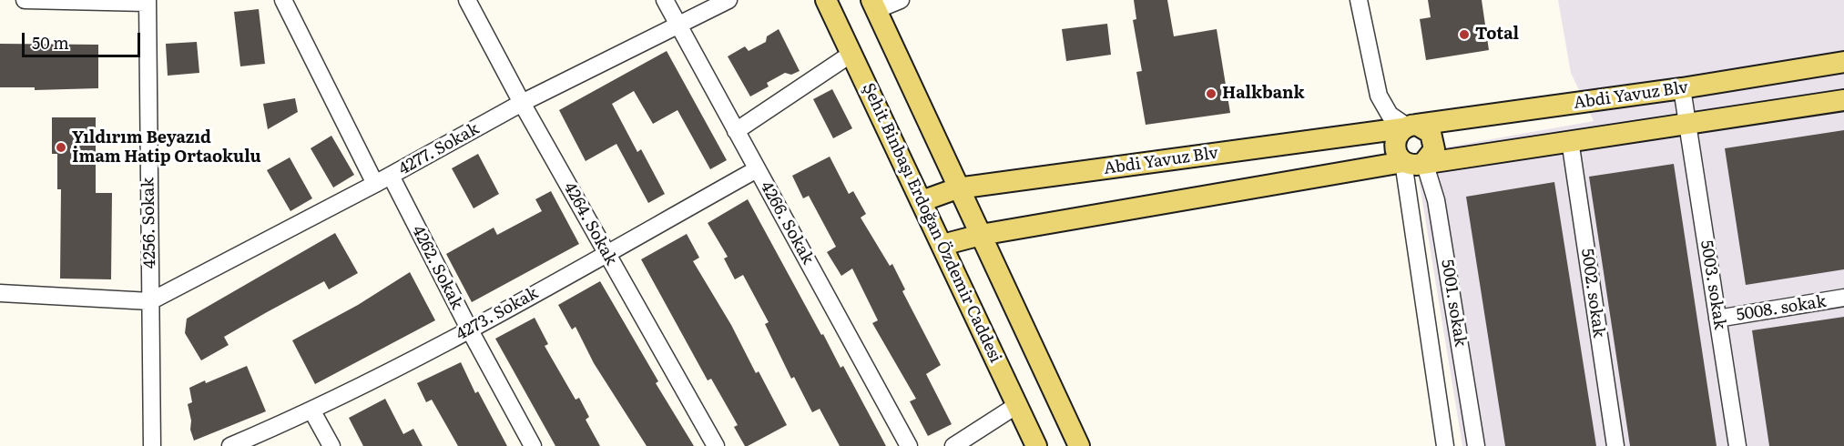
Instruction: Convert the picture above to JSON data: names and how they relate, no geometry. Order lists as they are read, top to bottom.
{
  "streets": {
    "main road": ["Abdi Yavuz Blv", "Şehit Binbaşı Erdoğan Özdemir Caddesi"],
    "street": [
      "4277. Sokak",
      "4256. Sokak",
      "4266. Sokak",
      "4264. Sokak",
      "4262. Sokak",
      "5003. sokak",
      "5002. sokak",
      "5001. sokak",
      "5008. sokak",
      "4273. Sokak"
    ]
  },
  "crossings": [
    ["Abdi Yavuz Blv", "Şehit Binbaşı Erdoğan Özdemir Caddesi"],
    ["Abdi Yavuz Blv", "5003. sokak"],
    ["Abdi Yavuz Blv", "5001. sokak"],
    ["4277. Sokak", "4256. Sokak"],
    ["4277. Sokak", "4266. Sokak"],
    ["4277. Sokak", "4264. Sokak"],
    ["4277. Sokak", "4262. Sokak"],
    ["4266. Sokak", "4273. Sokak"],
    ["4264. Sokak", "4273. Sokak"],
    ["4262. Sokak", "4273. Sokak"],
    ["5003. sokak", "5008. sokak"]
  ],
  "places": ["Total", "Halkbank", "Yıldırım Beyazıd İmam Hatip Ortaokulu"],
  "scale_bar": "50 m"
}
